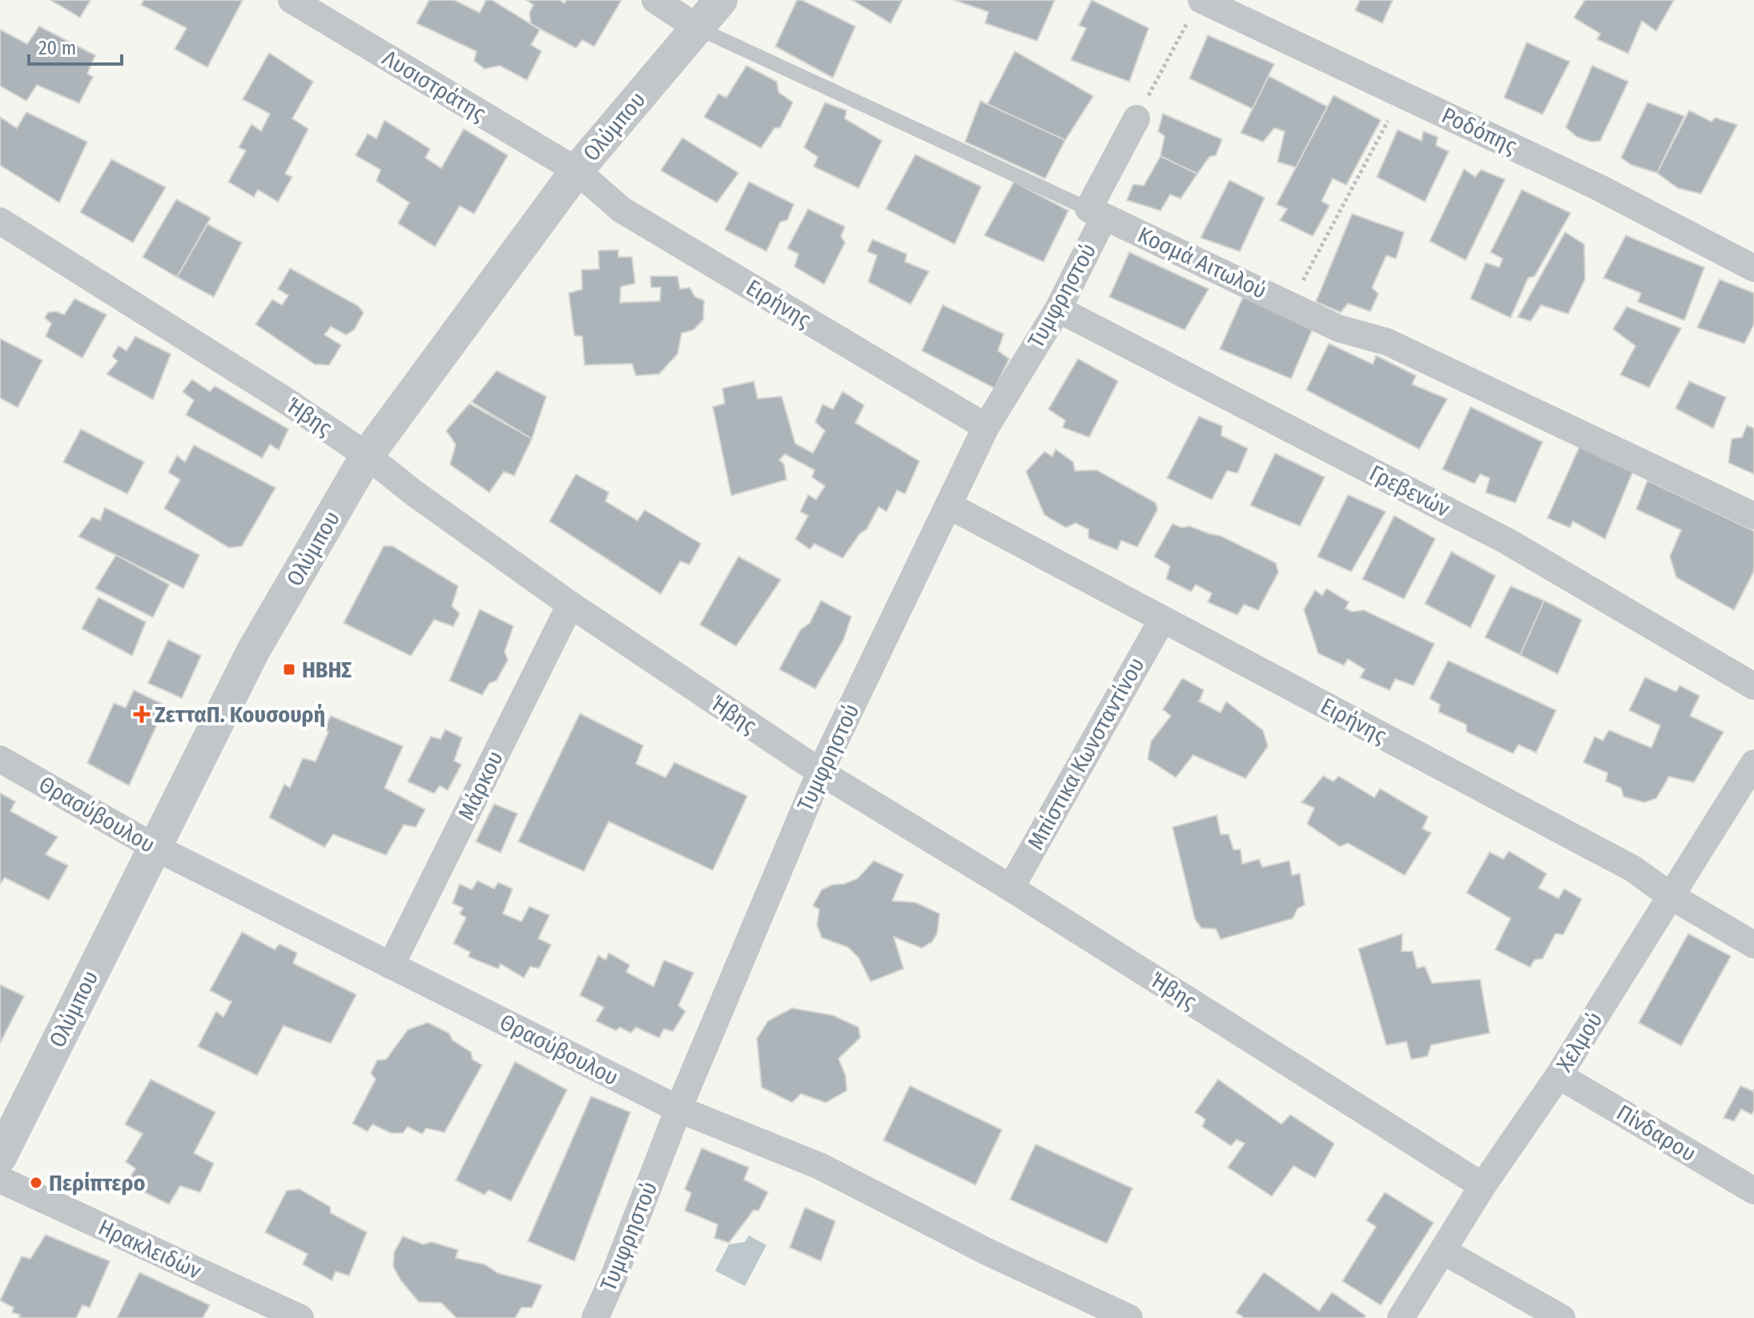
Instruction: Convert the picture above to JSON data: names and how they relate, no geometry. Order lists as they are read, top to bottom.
{
  "streets": {
    "street": [
      "Λυσιστράτης",
      "Ολύμπου",
      "Ροδόπης",
      "Κοσμά Αιτωλού",
      "Τυμφρηστού",
      "Ειρήνης",
      "Ήβης",
      "Γρεβενών",
      "Mπίστικα Κωνσταντίνου",
      "Μάρκου",
      "Θρασύβουλου",
      "Χελμού",
      "Πίνδαρου",
      "Ηρακλειδών"
    ]
  },
  "crossings": [
    ["Λυσιστράτης", "Ολύμπου"],
    ["Λυσιστράτης", "Ειρήνης"],
    ["Ολύμπου", "Κοσμά Αιτωλού"],
    ["Ολύμπου", "Ειρήνης"],
    ["Ολύμπου", "Ήβης"],
    ["Ολύμπου", "Θρασύβουλου"],
    ["Κοσμά Αιτωλού", "Τυμφρηστού"],
    ["Τυμφρηστού", "Ειρήνης"],
    ["Τυμφρηστού", "Ήβης"],
    ["Τυμφρηστού", "Γρεβενών"],
    ["Τυμφρηστού", "Θρασύβουλου"],
    ["Ειρήνης", "Mπίστικα Κωνσταντίνου"],
    ["Ειρήνης", "Χελμού"],
    ["Ήβης", "Mπίστικα Κωνσταντίνου"],
    ["Ήβης", "Μάρκου"],
    ["Ήβης", "Χελμού"],
    ["Μάρκου", "Θρασύβουλου"],
    ["Χελμού", "Πίνδαρου"]
  ],
  "places": {
    "transit": ["ΗΒΗΣ"],
    "health": ["ΖετταΠ. Κουσουρή"],
    "other": ["Περίπτερο"]
  },
  "scale_bar": "20 m"
}
